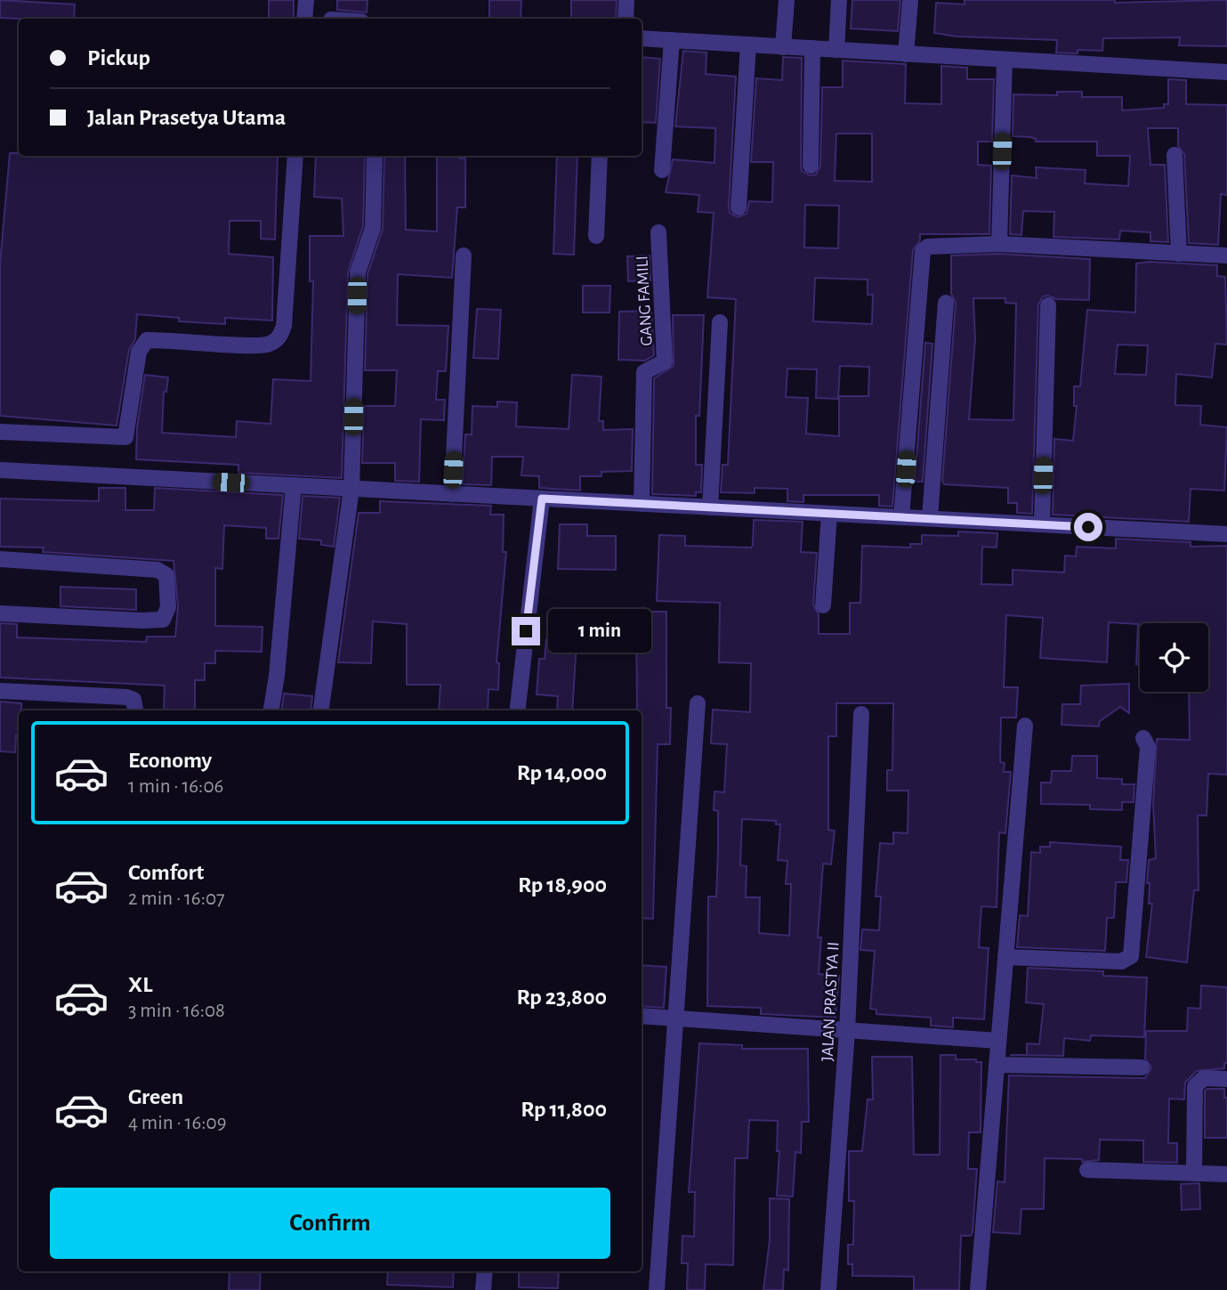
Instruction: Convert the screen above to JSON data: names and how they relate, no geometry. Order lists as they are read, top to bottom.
{
  "streets": {
    "street": ["GANG FAMILI", "JALAN PRASTYA II"]
  },
  "page": {
    "banner": ["Pickup", "Jalan Prasetya Utama"],
    "bubble": "1 min",
    "list": [
      {
        "name": "Economy",
        "note": "1 min · 16:06",
        "value": "Rp 14,000"
      },
      {
        "name": "Comfort",
        "note": "2 min · 16:07",
        "value": "Rp 18,900"
      },
      {
        "name": "XL",
        "note": "3 min · 16:08",
        "value": "Rp 23,800"
      },
      {
        "name": "Green",
        "note": "4 min · 16:09",
        "value": "Rp 11,800"
      }
    ],
    "buttons": "Confirm"
  }
}
